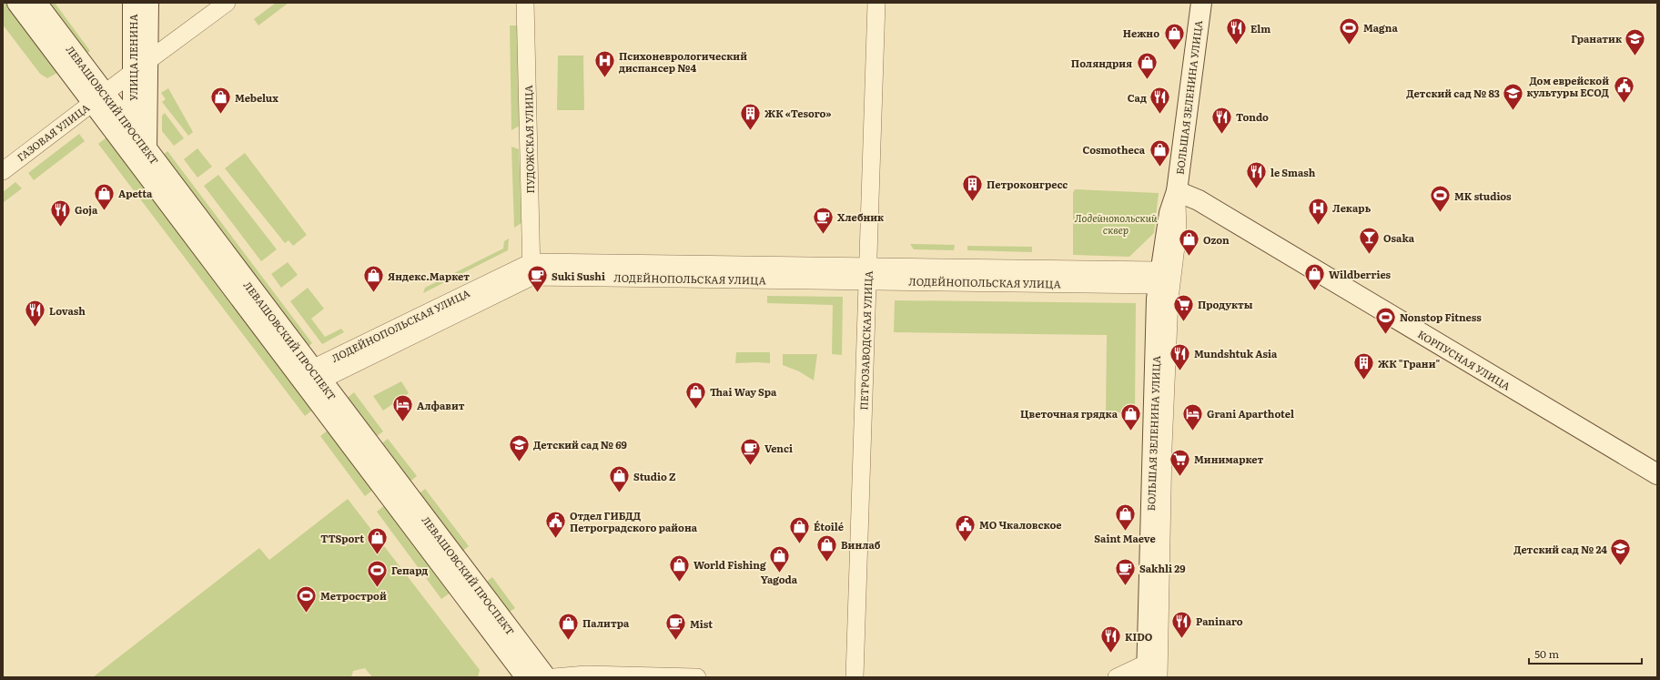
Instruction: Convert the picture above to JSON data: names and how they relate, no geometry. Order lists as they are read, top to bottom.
{
  "streets": {
    "street": [
      "УЛИЦА ЛЕНИНА",
      "БОЛЬШАЯ ЗЕЛЕНИНА УЛИЦА",
      "ЛЕВАШОВСКИЙ ПРОСПЕКТ",
      "ГАЗОВАЯ УЛИЦА",
      "ПУДОЖСКАЯ УЛИЦА",
      "ЛОДЕЙНОПОЛЬСКАЯ УЛИЦА",
      "ПЕТРОЗАВОДСКАЯ УЛИЦА",
      "КОРПУСНАЯ УЛИЦА"
    ]
  },
  "crossings": [
    ["УЛИЦА ЛЕНИНА", "ЛЕВАШОВСКИЙ ПРОСПЕКТ"],
    ["УЛИЦА ЛЕНИНА", "ГАЗОВАЯ УЛИЦА"],
    ["БОЛЬШАЯ ЗЕЛЕНИНА УЛИЦА", "ЛОДЕЙНОПОЛЬСКАЯ УЛИЦА"],
    ["БОЛЬШАЯ ЗЕЛЕНИНА УЛИЦА", "КОРПУСНАЯ УЛИЦА"],
    ["ЛЕВАШОВСКИЙ ПРОСПЕКТ", "ГАЗОВАЯ УЛИЦА"],
    ["ЛЕВАШОВСКИЙ ПРОСПЕКТ", "ЛОДЕЙНОПОЛЬСКАЯ УЛИЦА"],
    ["ПУДОЖСКАЯ УЛИЦА", "ЛОДЕЙНОПОЛЬСКАЯ УЛИЦА"],
    ["ЛОДЕЙНОПОЛЬСКАЯ УЛИЦА", "ПЕТРОЗАВОДСКАЯ УЛИЦА"]
  ],
  "parks": ["Лодейнопольский сквер"],
  "places": {
    "sports": [
      "Magna",
      "MK studios",
      "Nonstop Fitness",
      "Гепард",
      "Метрострой"
    ],
    "restaurant": [
      "Elm",
      "Сад",
      "Tondo",
      "le Smash",
      "Goja",
      "Lovash",
      "Mundshtuk Asia",
      "Paninaro",
      "KIDO"
    ],
    "shop": [
      "Нежно",
      "Поляндрия",
      "Mebelux",
      "Cosmotheca",
      "Apetta",
      "Ozon",
      "Wildberries",
      "Яндекс.Маркет",
      "Thai Way Spa",
      "Цветочная грядка",
      "Studio Z",
      "Saint Maeve",
      "Étoilé",
      "TTSport",
      "Винлаб",
      "Yagoda",
      "World Fishing",
      "Палитра"
    ],
    "school or university": [
      "Гранатик",
      "Детский сад № 83",
      "Детский сад № 69",
      "Детский сад № 24"
    ],
    "hospital": ["Психоневрологический диспансер №4", "Лекарь"],
    "public building": ["Дом еврейской культуры ЕСОД", "Отдел ГИБДД Петроградского района", "МО Чкаловское"],
    "building": ["ЖК «Tesoro»", "Петроконгресс", "ЖК \"Грани\""],
    "cafe": [
      "Хлебник",
      "Suki Sushi",
      "Venci",
      "Sakhli 29",
      "Mist"
    ],
    "bar": ["Osaka"],
    "supermarket": ["Продукты", "Минимаркет"],
    "hotel": ["Алфавит", "Grani Aparthotel"]
  },
  "scale_bar": "50 m"
}
